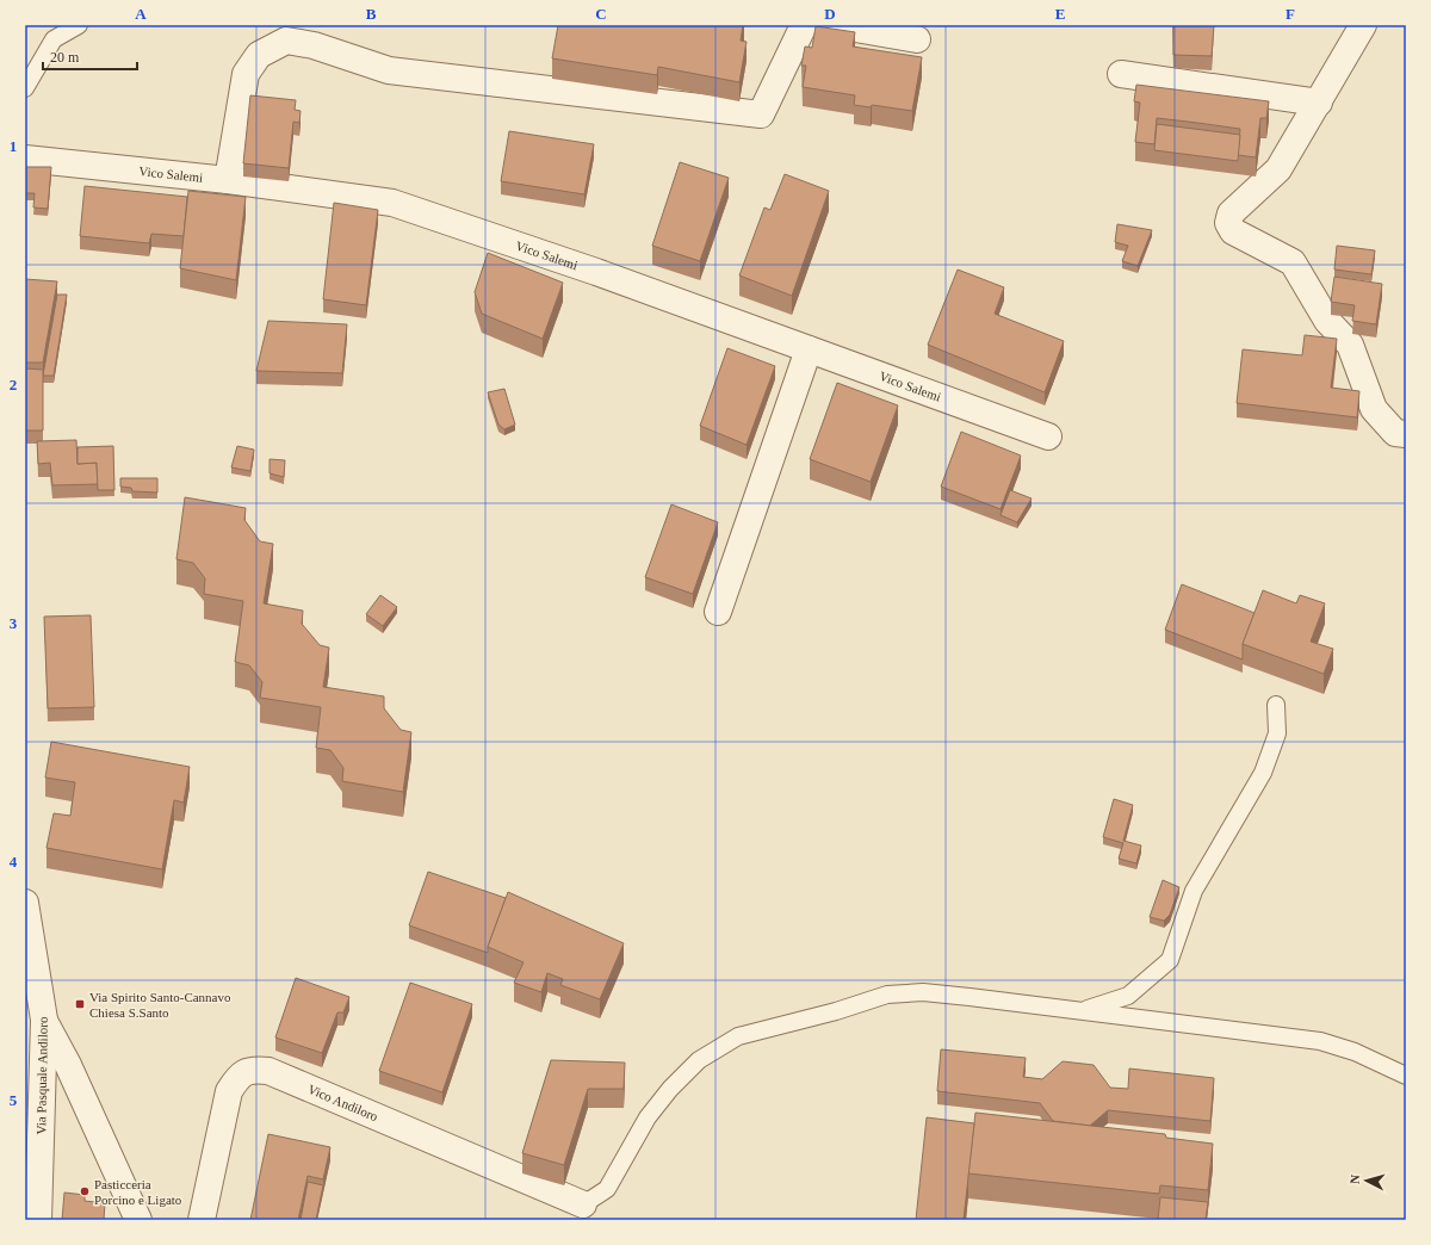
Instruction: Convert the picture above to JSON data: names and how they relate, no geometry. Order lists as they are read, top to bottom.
{
  "streets": {
    "street": ["Vico Salemi", "Via Pasquale Andiloro", "Vico Andiloro"]
  },
  "places": {
    "transit": ["Via Spirito Santo-Cannavo Chiesa S.Santo"],
    "other": ["Pasticceria Porcino e Ligato"]
  },
  "scale_bar": "20 m",
  "north": "left",
  "grid": {
    "columns": [
      "A",
      "B",
      "C",
      "D",
      "E",
      "F"
    ],
    "rows": [
      "1",
      "2",
      "3",
      "4",
      "5"
    ]
  }
}
